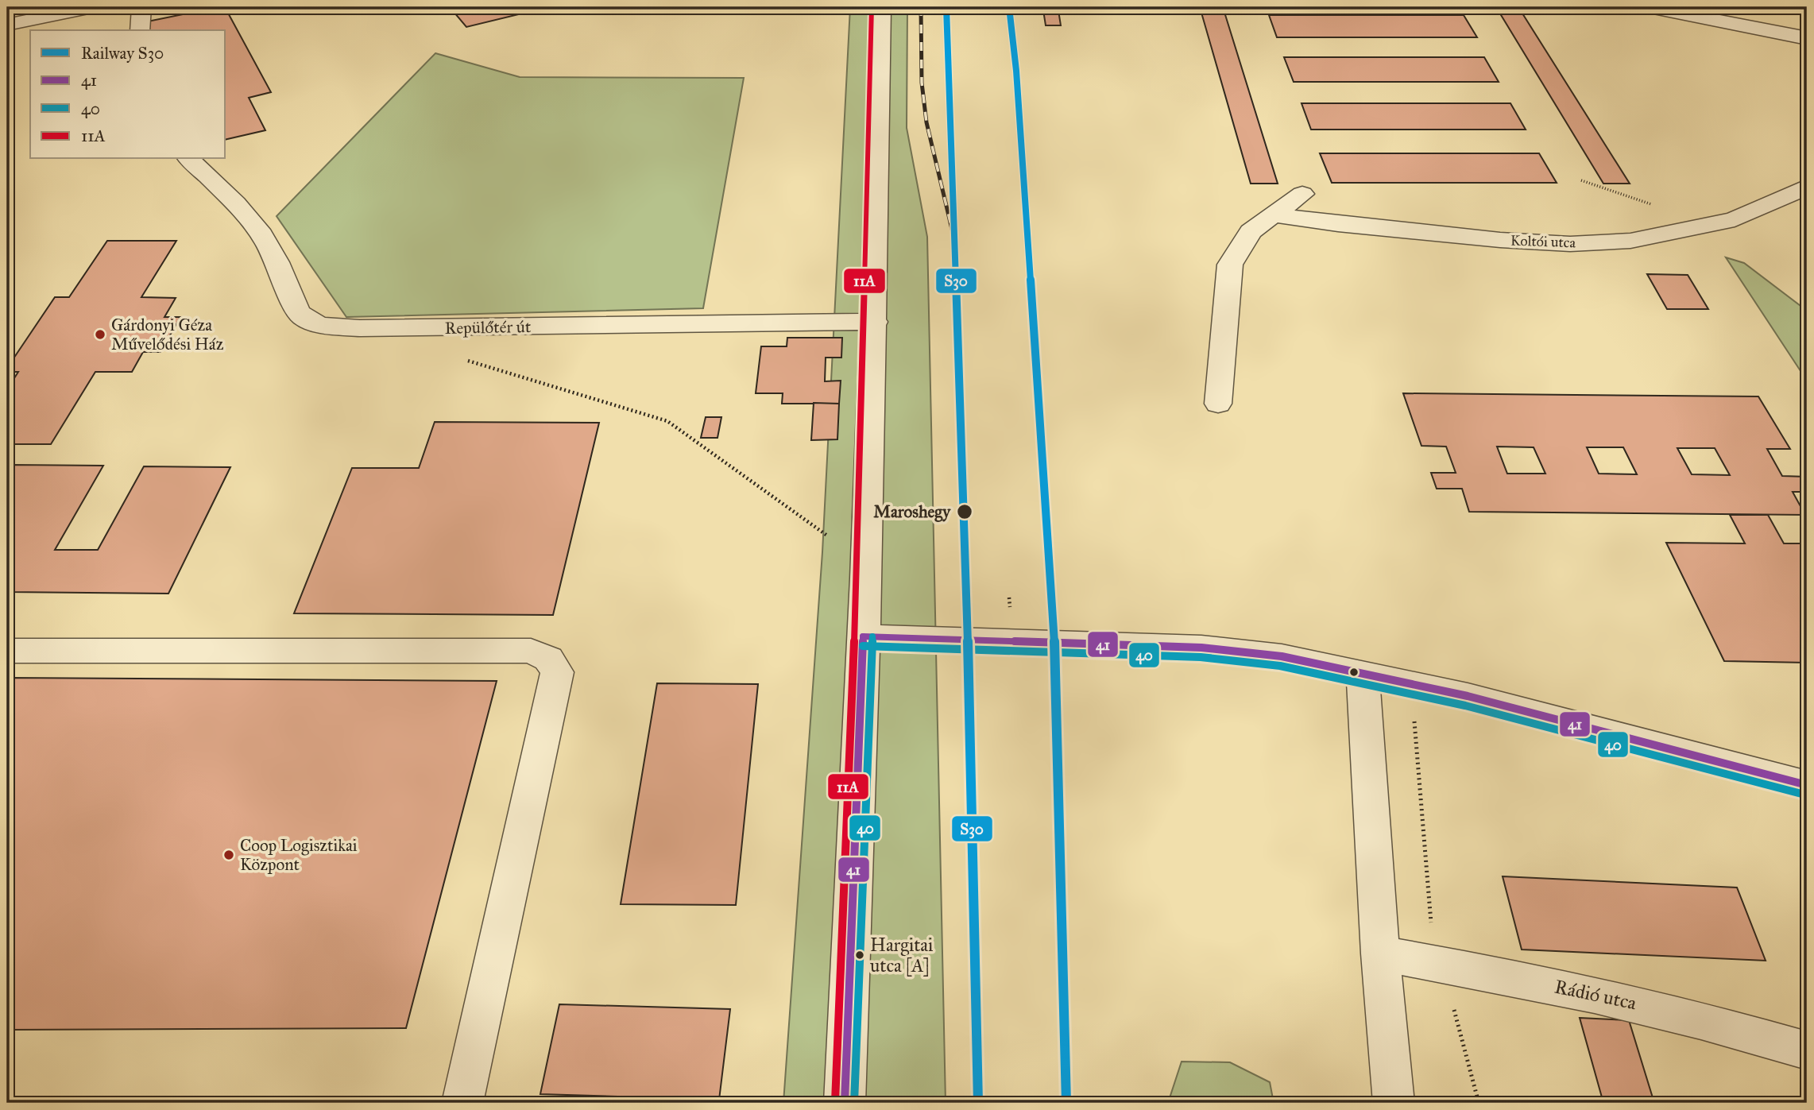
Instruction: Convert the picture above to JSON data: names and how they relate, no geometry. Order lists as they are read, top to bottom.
{
  "streets": {
    "street": ["Koltói utca", "Repülőtér út", "Rádió utca"]
  },
  "places": [
    "Gárdonyi Géza Művelődési Ház",
    "Maroshegy",
    "Coop Logisztikai Központ",
    "Hargitai utca [A]"
  ],
  "lines": [
    "rail line S30",
    "transit line 11A",
    "transit line 41",
    "transit line 40"
  ],
  "legend": [
    "Railway S30",
    "41",
    "40",
    "11A"
  ]
}
